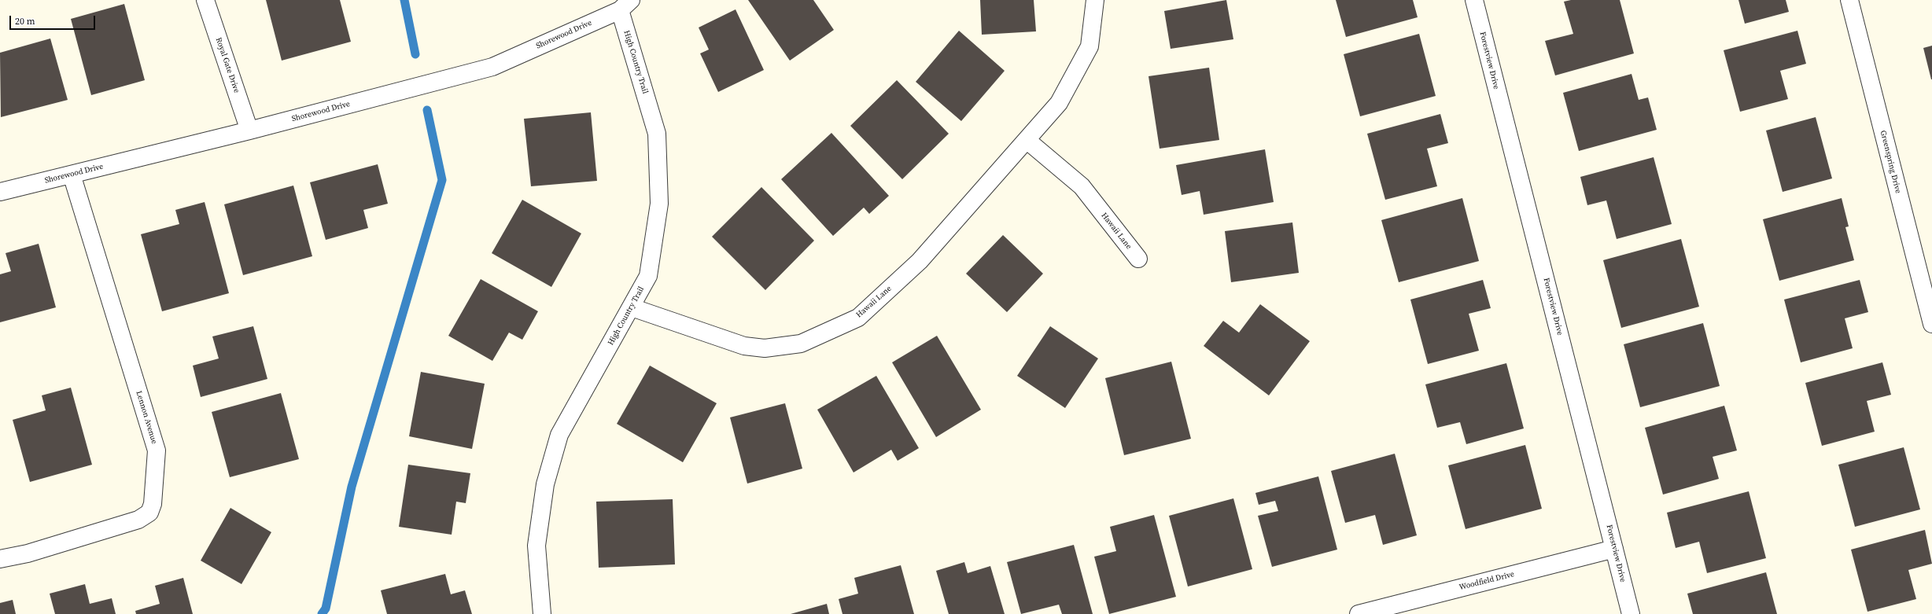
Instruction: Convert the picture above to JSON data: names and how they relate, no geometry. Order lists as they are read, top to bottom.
{
  "streets": {
    "street": [
      "Shorewood Drive",
      "Forestview Drive",
      "High Country Trail",
      "Royal Gate Drive",
      "Greenspring Drive",
      "Hawaii Lane",
      "Lennon Avenue",
      "Woodfield Drive"
    ]
  },
  "crossings": [
    ["Shorewood Drive", "High Country Trail"],
    ["Shorewood Drive", "Royal Gate Drive"],
    ["Shorewood Drive", "Lennon Avenue"],
    ["Forestview Drive", "Woodfield Drive"],
    ["High Country Trail", "Hawaii Lane"]
  ],
  "scale_bar": "20 m"
}
